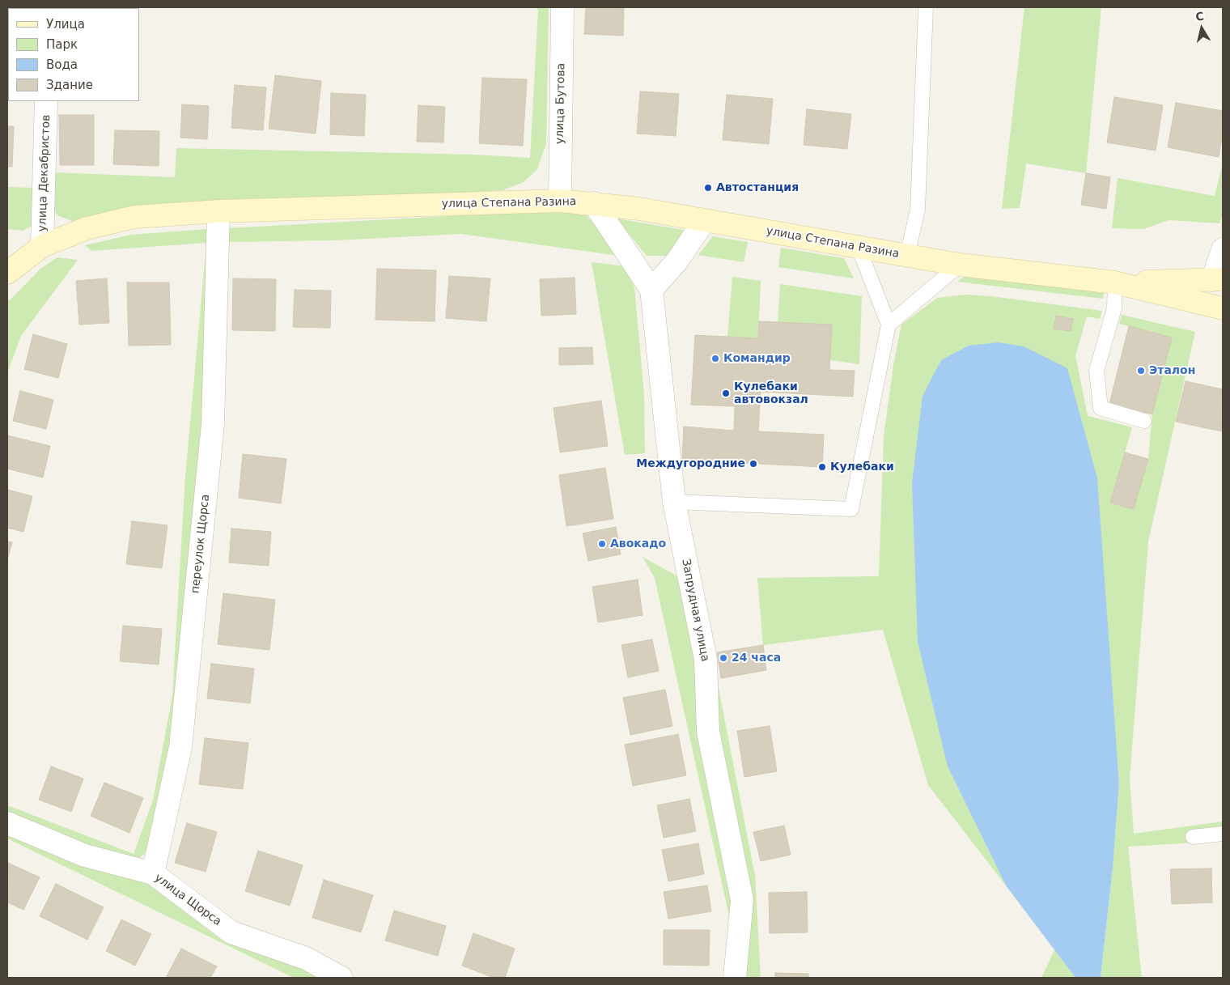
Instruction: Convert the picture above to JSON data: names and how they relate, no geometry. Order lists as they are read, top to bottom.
{
  "streets": {
    "main road": ["улица Степана Разина"],
    "street": [
      "улица Бутова",
      "улица Декабристов",
      "переулок Щорса",
      "Запрудная улица",
      "улица Щорса"
    ]
  },
  "crossings": [
    ["улица Бутова", "улица Степана Разина"],
    ["улица Декабристов", "улица Степана Разина"],
    ["улица Степана Разина", "переулок Щорса"],
    ["улица Степана Разина", "Запрудная улица"],
    ["переулок Щорса", "улица Щорса"]
  ],
  "places": [
    "Автостанция",
    "Командир",
    "Эталон",
    "Кулебаки автовокзал",
    "Междугородние",
    "Кулебаки",
    "Авокадо",
    "24 часа"
  ],
  "legend": [
    "Улица",
    "Парк",
    "Вода",
    "Здание"
  ],
  "north": "top"
}
